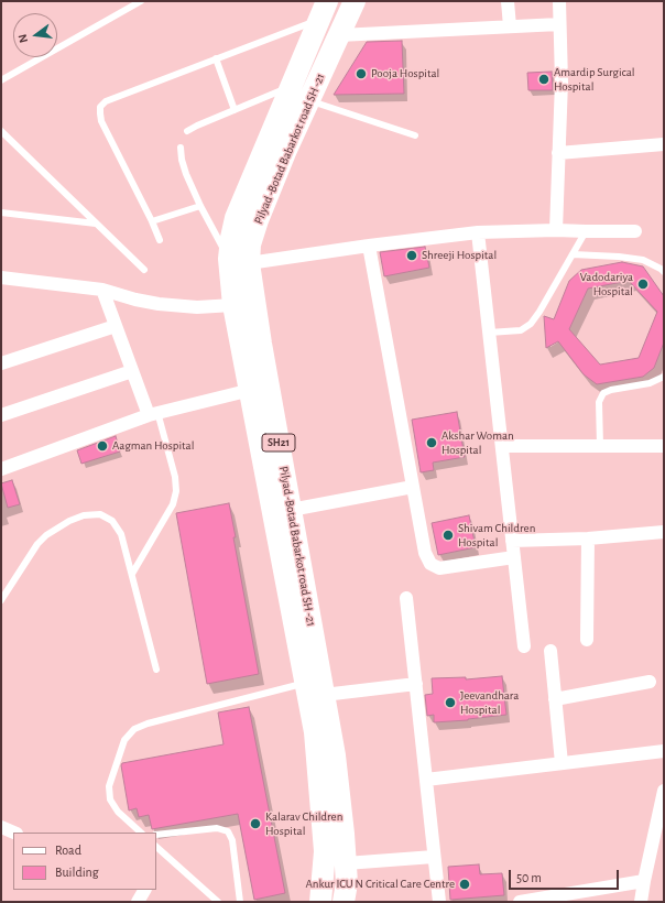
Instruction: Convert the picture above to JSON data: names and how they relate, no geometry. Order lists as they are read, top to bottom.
{
  "streets": {
    "main road": ["Pilyad -Botad Babarkot road SH -21", "SH21"]
  },
  "places": [
    "Pooja Hospital",
    "Amardip Surgical Hospital",
    "Shreeji Hospital",
    "Vadodariya Hospital",
    "Akshar Woman Hospital",
    "Aagman Hospital",
    "Shivam Children Hospital",
    "Jeevandhara Hospital",
    "Kalarav Children Hospital",
    "Ankur ICU N Critical Care Centre"
  ],
  "legend": ["Road", "Building"],
  "scale_bar": "50 m",
  "north": "left"
}
